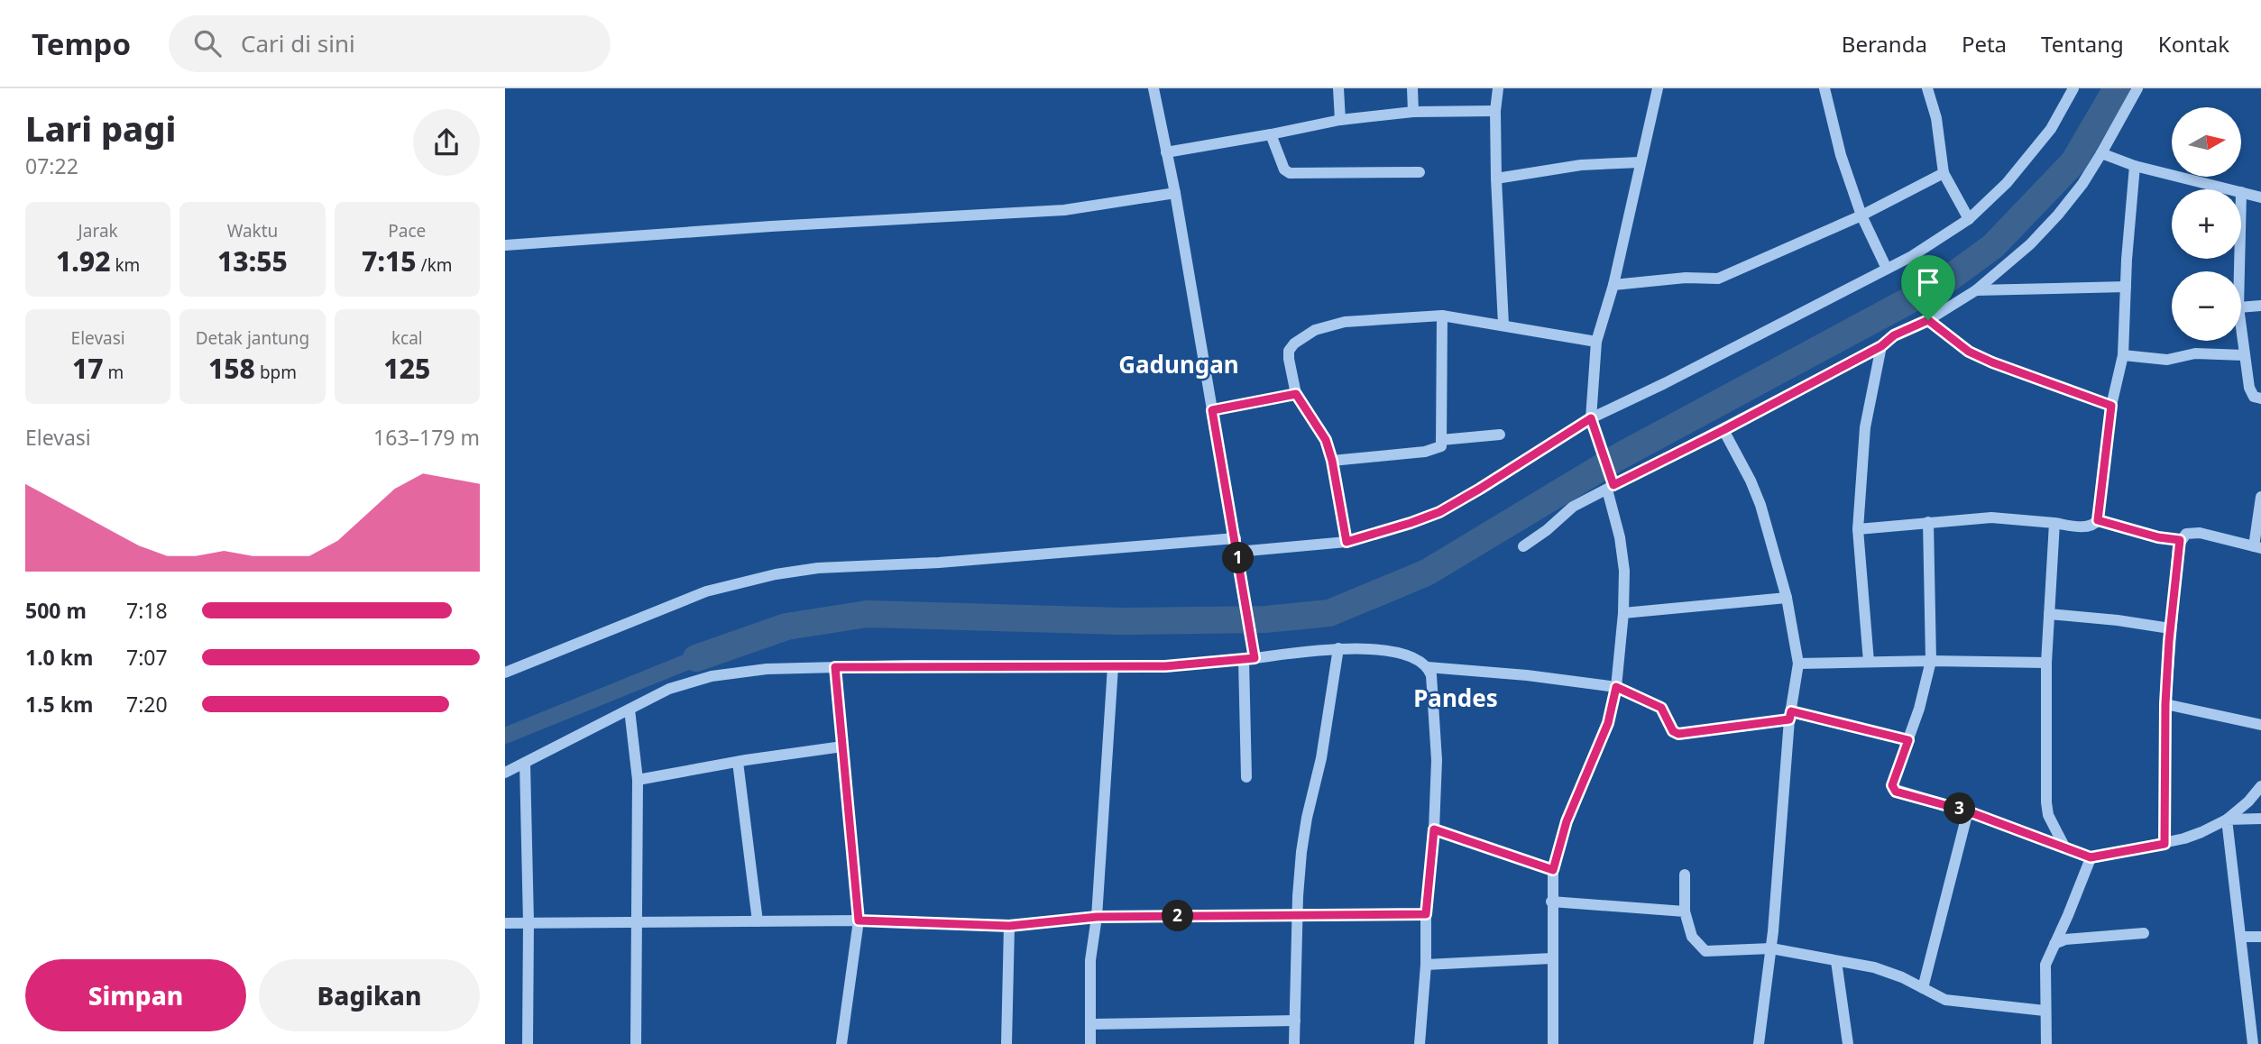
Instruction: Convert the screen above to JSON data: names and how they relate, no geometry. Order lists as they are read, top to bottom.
{
  "districts": ["Gadungan", "Pandes"],
  "north": "right",
  "page": {
    "header": "Tempo",
    "search": "Cari di sini",
    "nav": [
      "Beranda",
      "Peta",
      "Tentang",
      "Kontak"
    ],
    "heading": ["Lari pagi", "07:22"],
    "map_buttons": ["+", "−"],
    "stats": [
      ["Jarak", "1.92 km"],
      ["Waktu", "13:55"],
      ["Pace", "7:15 /km"],
      ["Elevasi", "17 m"],
      ["Detak jantung", "158 bpm"],
      ["kcal", "125"]
    ],
    "chart": ["Elevasi", "163–179 m"],
    "pins": ["1", "3", "2"],
    "list": [
      {
        "name": "500 m",
        "note": "7:18"
      },
      {
        "name": "1.0 km",
        "note": "7:07"
      },
      {
        "name": "1.5 km",
        "note": "7:20"
      }
    ],
    "buttons": ["Simpan", "Bagikan"]
  }
}
